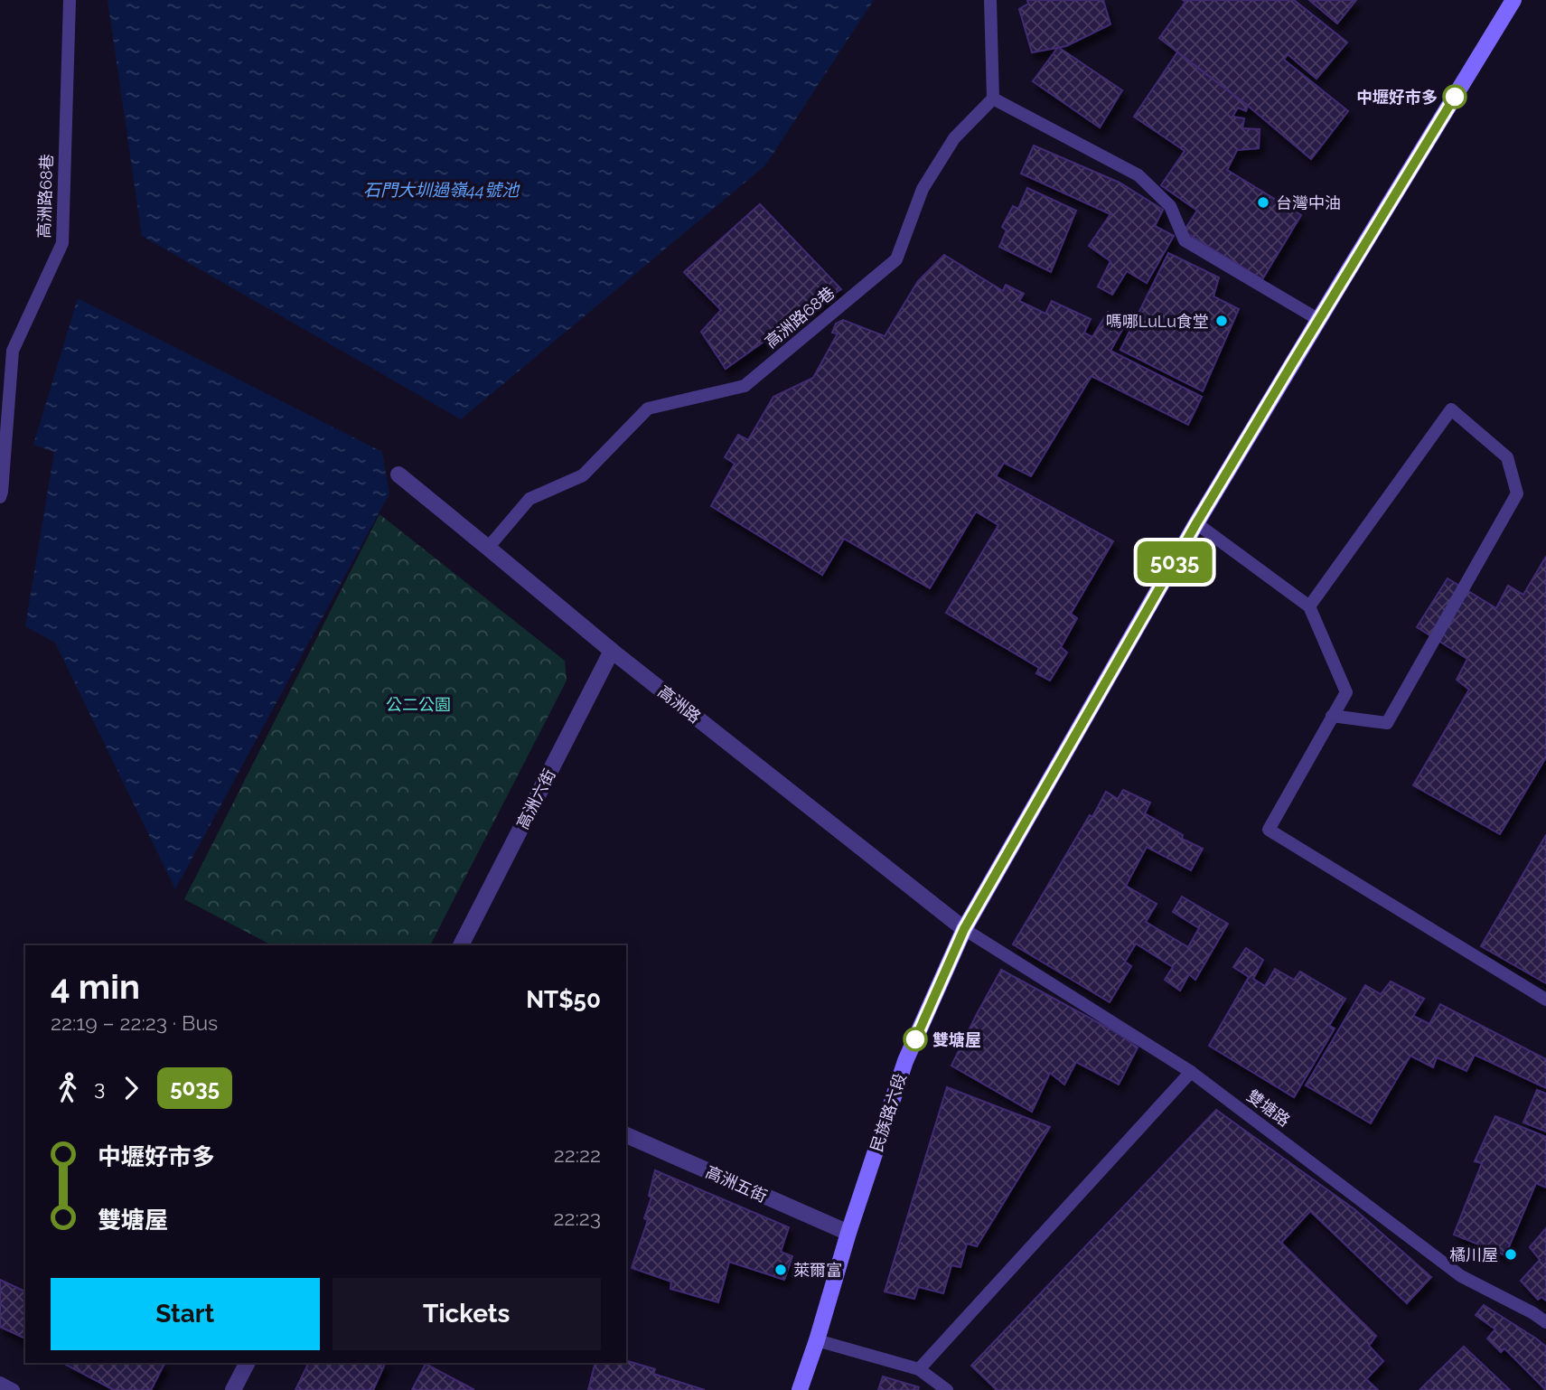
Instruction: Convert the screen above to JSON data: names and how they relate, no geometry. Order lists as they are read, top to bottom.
{
  "streets": {
    "main road": ["民族路六段"],
    "street": ["高洲路", "高洲六街", "高洲五街"],
    "lane": ["高洲路68巷", "雙塘路"]
  },
  "crossings": [
    ["高洲路68巷", "高洲路"],
    ["高洲路", "高洲六街"],
    ["高洲路", "雙塘路"],
    ["高洲路", "民族路六段"],
    ["雙塘路", "民族路六段"],
    ["民族路六段", "高洲五街"]
  ],
  "water": ["石門大圳過嶺44號池"],
  "parks": ["公二公園"],
  "places": [
    "中壢好市多",
    "台灣中油",
    "嗎哪LuLu食堂",
    "雙塘屋",
    "橘川屋",
    "萊爾富"
  ],
  "lines": ["bus line 5035"],
  "page": {
    "on_map": "5035",
    "heading": ["4 min", "22:19 – 22:23 · Bus", "NT$50"],
    "legs": ["3", "5035"],
    "list": [
      {
        "name": "中壢好市多",
        "value": "22:22"
      },
      {
        "name": "雙塘屋",
        "value": "22:23"
      }
    ],
    "buttons": ["Start", "Tickets"]
  }
}
